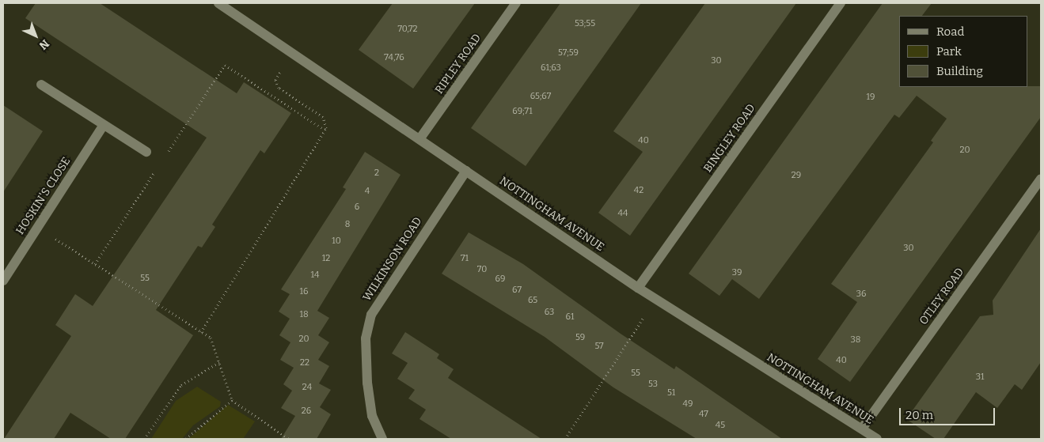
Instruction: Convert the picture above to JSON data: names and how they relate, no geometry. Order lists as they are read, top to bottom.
{
  "streets": {
    "street": [
      "RIPLEY ROAD",
      "BINGLEY ROAD",
      "HOSKIN'S CLOSE",
      "NOTTINGHAM AVENUE",
      "WILKINSON ROAD",
      "OTLEY ROAD"
    ]
  },
  "crossings": [
    ["RIPLEY ROAD", "NOTTINGHAM AVENUE"],
    ["BINGLEY ROAD", "NOTTINGHAM AVENUE"],
    ["NOTTINGHAM AVENUE", "WILKINSON ROAD"],
    ["NOTTINGHAM AVENUE", "OTLEY ROAD"]
  ],
  "house_numbers": [
    "53;55",
    "70,72",
    "57;59",
    "74,76",
    "30",
    "61;63",
    "65;67",
    "19",
    "69;71",
    "40",
    "20",
    "2",
    "29",
    "42",
    "4",
    "6",
    "44",
    "8",
    "10",
    "30",
    "12",
    "71",
    "70",
    "39",
    "14",
    "55",
    "69",
    "67",
    "16",
    "36",
    "65",
    "63",
    "18",
    "61",
    "59",
    "20",
    "38",
    "57",
    "40",
    "22",
    "55",
    "31",
    "53",
    "24",
    "51",
    "49",
    "26",
    "47",
    "45"
  ],
  "legend": ["Road", "Park", "Building"],
  "scale_bar": "20 m",
  "north": "bottom right"
}
